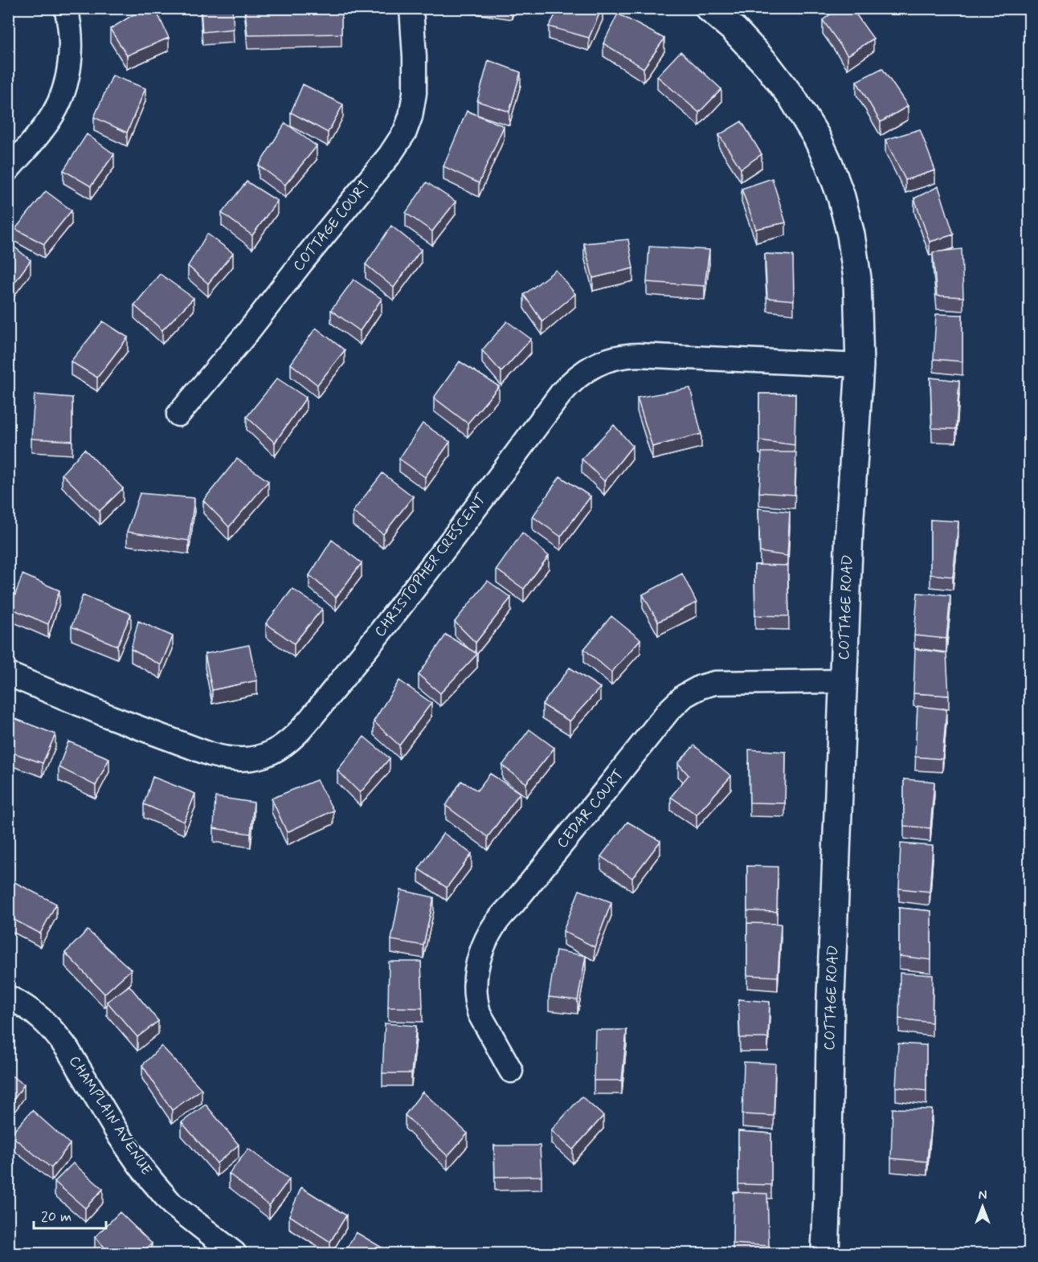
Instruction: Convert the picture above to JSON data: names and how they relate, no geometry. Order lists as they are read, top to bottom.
{
  "streets": {
    "street": [
      "COTTAGE COURT",
      "CHRISTOPHER CRESCENT",
      "COTTAGE ROAD",
      "CEDAR COURT",
      "CHAMPLAIN AVENUE"
    ]
  },
  "crossings": [
    ["CHRISTOPHER CRESCENT", "COTTAGE ROAD"],
    ["COTTAGE ROAD", "CEDAR COURT"]
  ],
  "scale_bar": "20 m",
  "north": "top"
}
